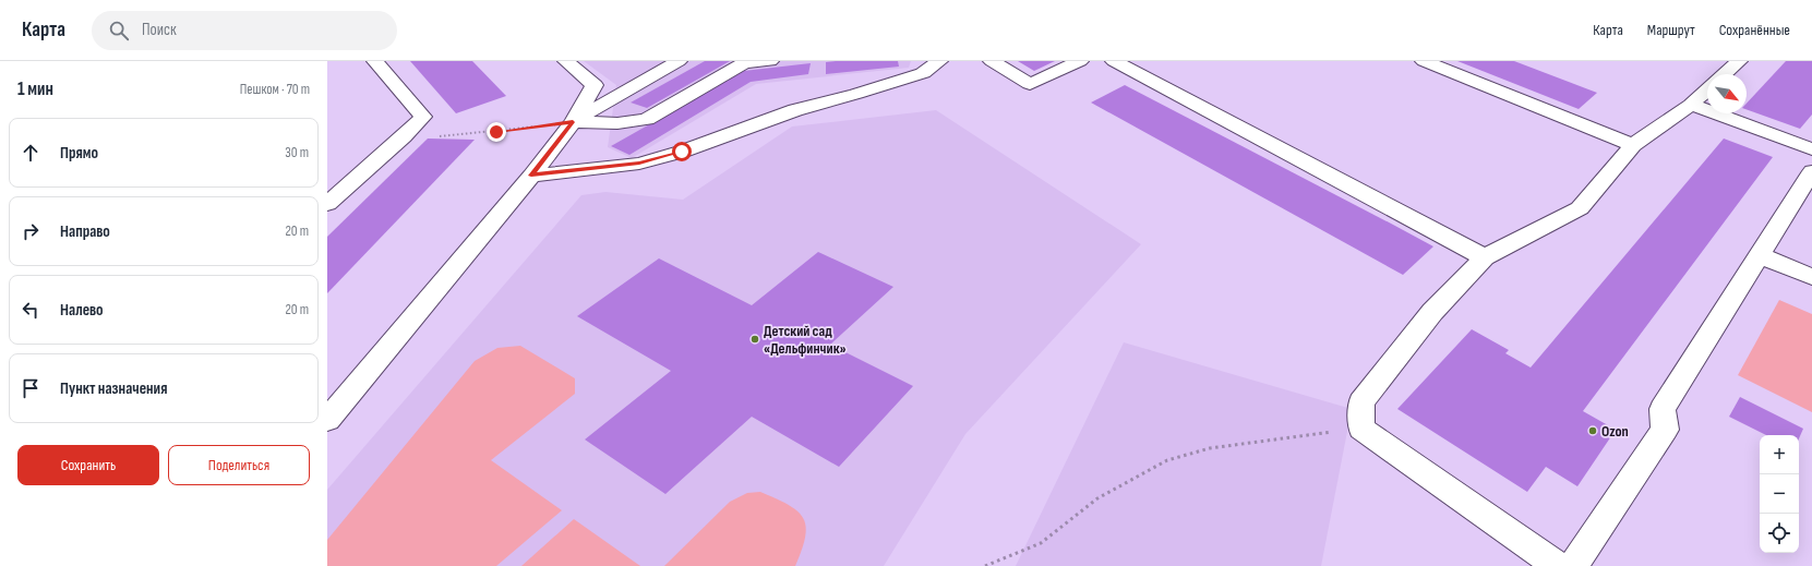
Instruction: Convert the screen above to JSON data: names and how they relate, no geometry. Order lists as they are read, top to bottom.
{
  "places": ["Детский сад «Дельфинчик»", "Ozon"],
  "north": "bottom right",
  "page": {
    "header": "Карта",
    "search": "Поиск",
    "nav": ["Карта", "Маршрут", "Сохранённые"],
    "heading": ["1 мин", "Пешком · 70 m"],
    "list": [
      ["Прямо", "30 m"],
      ["Направо", "20 m"],
      ["Налево", "20 m"],
      "Пункт назначения"
    ],
    "buttons": ["Сохранить", "Поделиться"],
    "map_buttons": ["+", "−"]
  }
}
